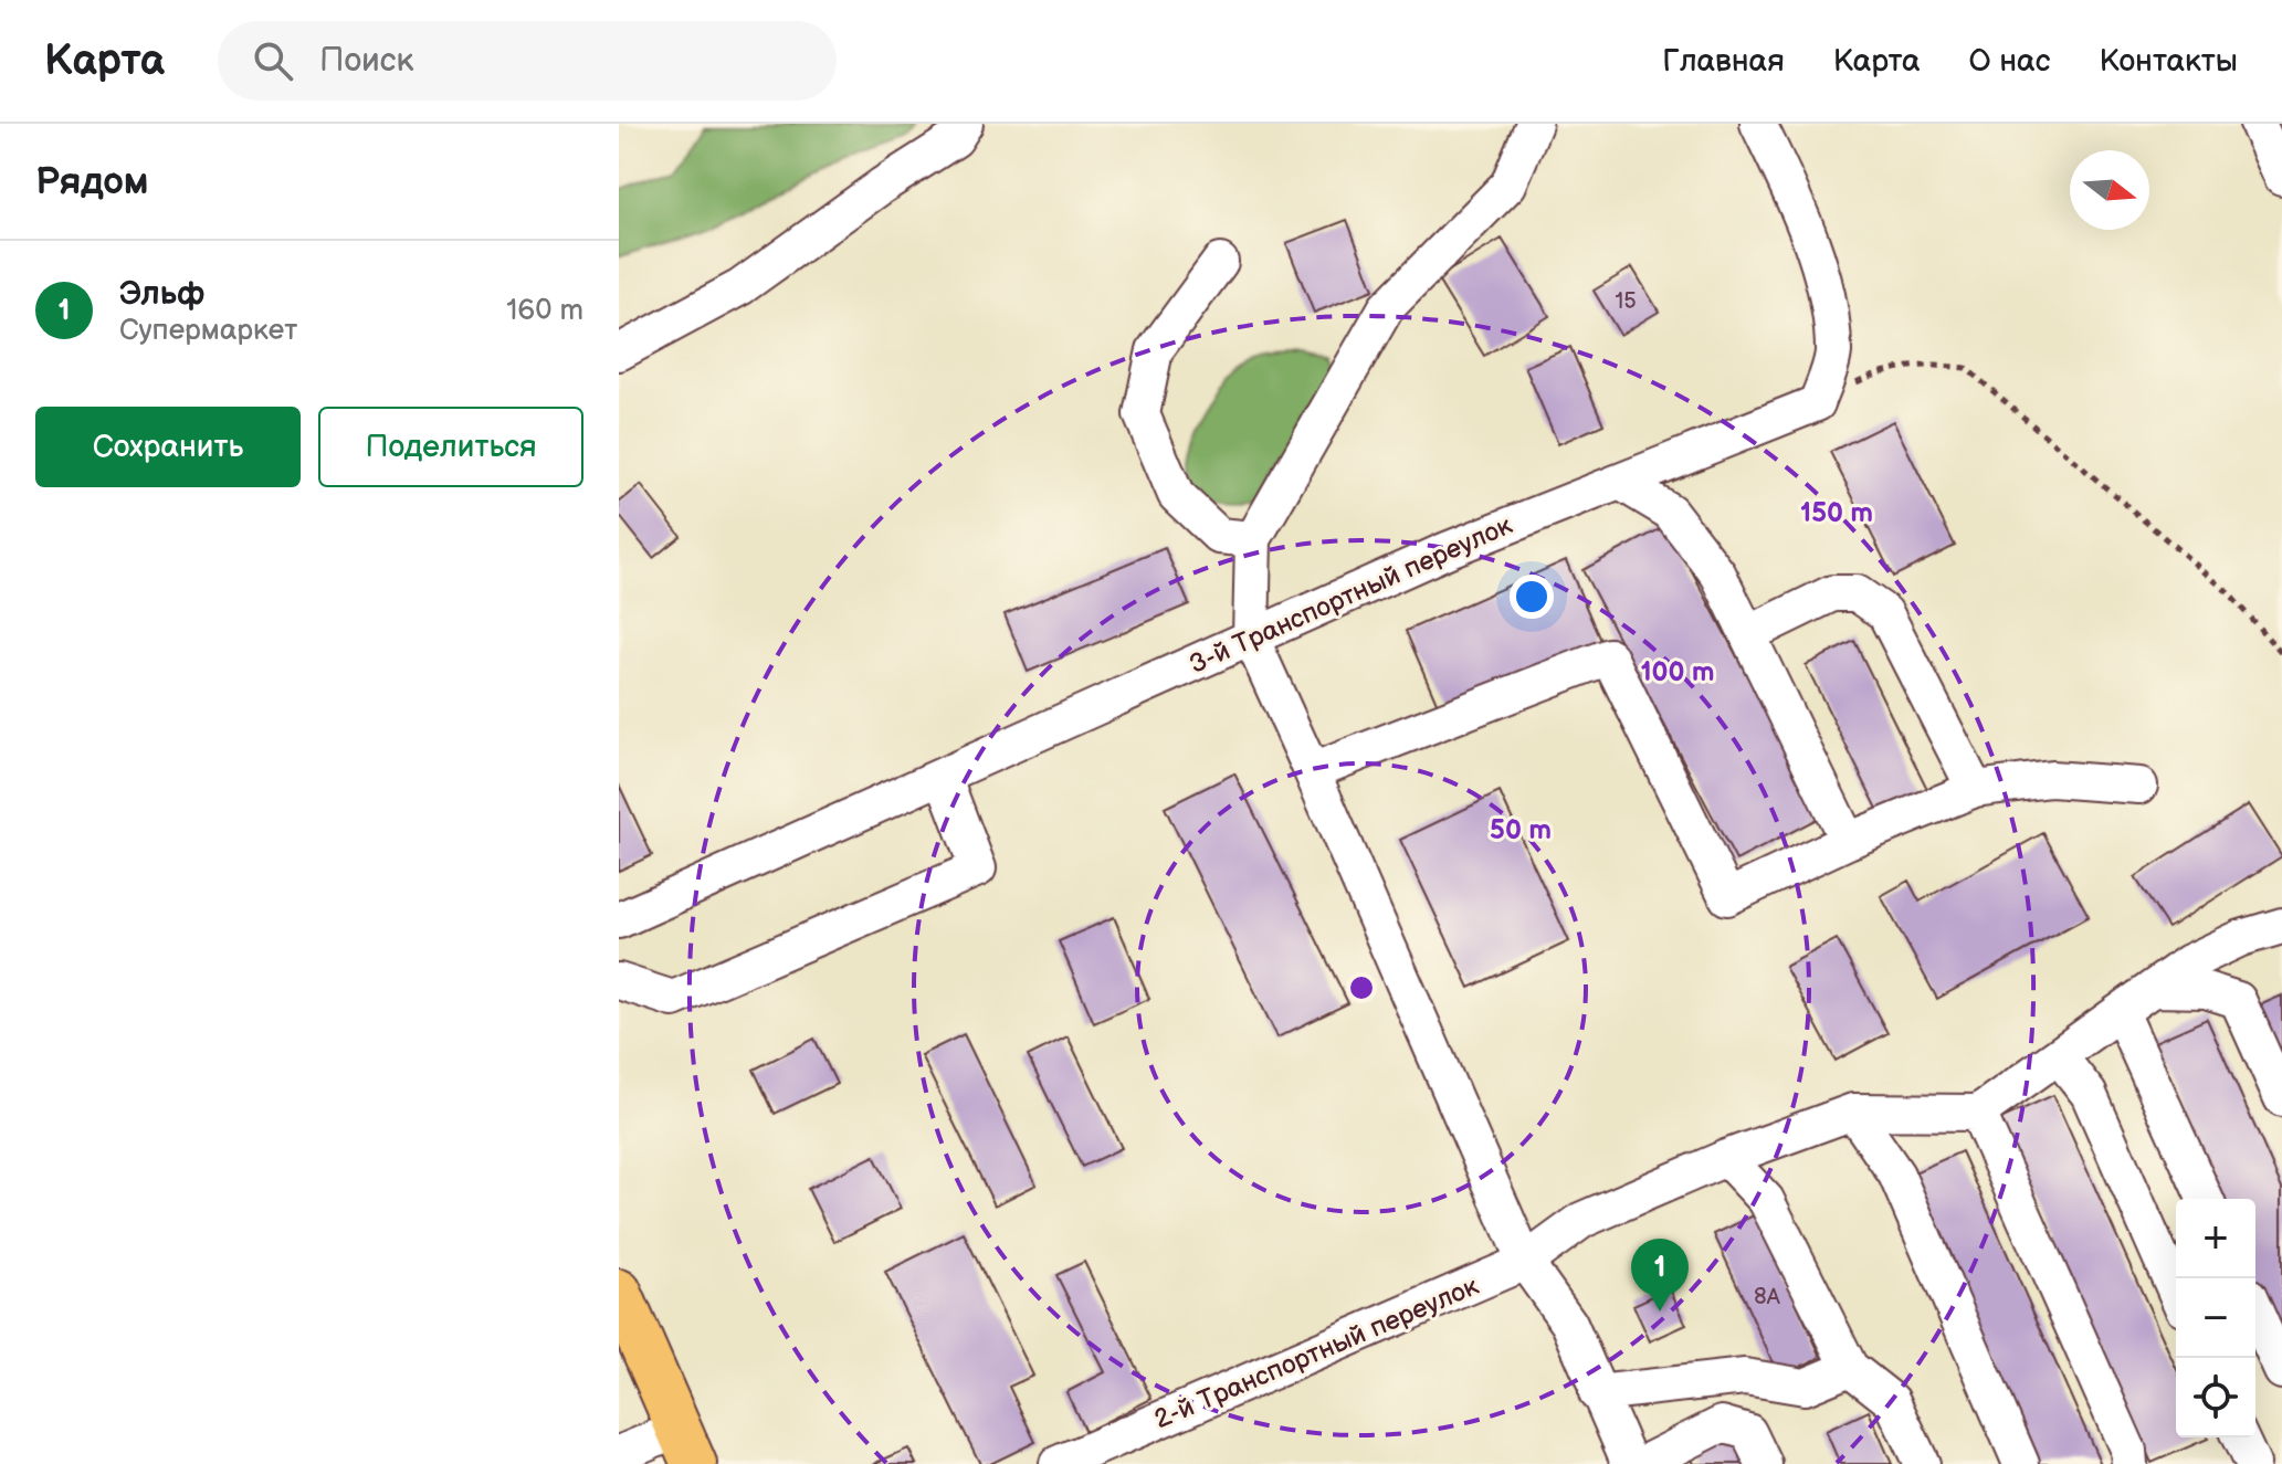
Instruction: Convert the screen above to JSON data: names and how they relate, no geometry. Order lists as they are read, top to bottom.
{
  "streets": {
    "street": ["3-й Транспортный переулок", "2-й Транспортный переулок"]
  },
  "house_numbers": ["15", "8А"],
  "north": "right",
  "page": {
    "header": "Карта",
    "search": "Поиск",
    "nav": [
      "Главная",
      "Карта",
      "О нас",
      "Контакты"
    ],
    "heading": "Рядом",
    "list": [
      {
        "mark": "1",
        "name": "Эльф",
        "note": "Супермаркет",
        "value": "160 m"
      }
    ],
    "buttons": ["Сохранить", "Поделиться"],
    "map_buttons": ["+", "−"],
    "pins": "1"
  },
  "rings": ["150 m", "100 m", "50 m"]
}
